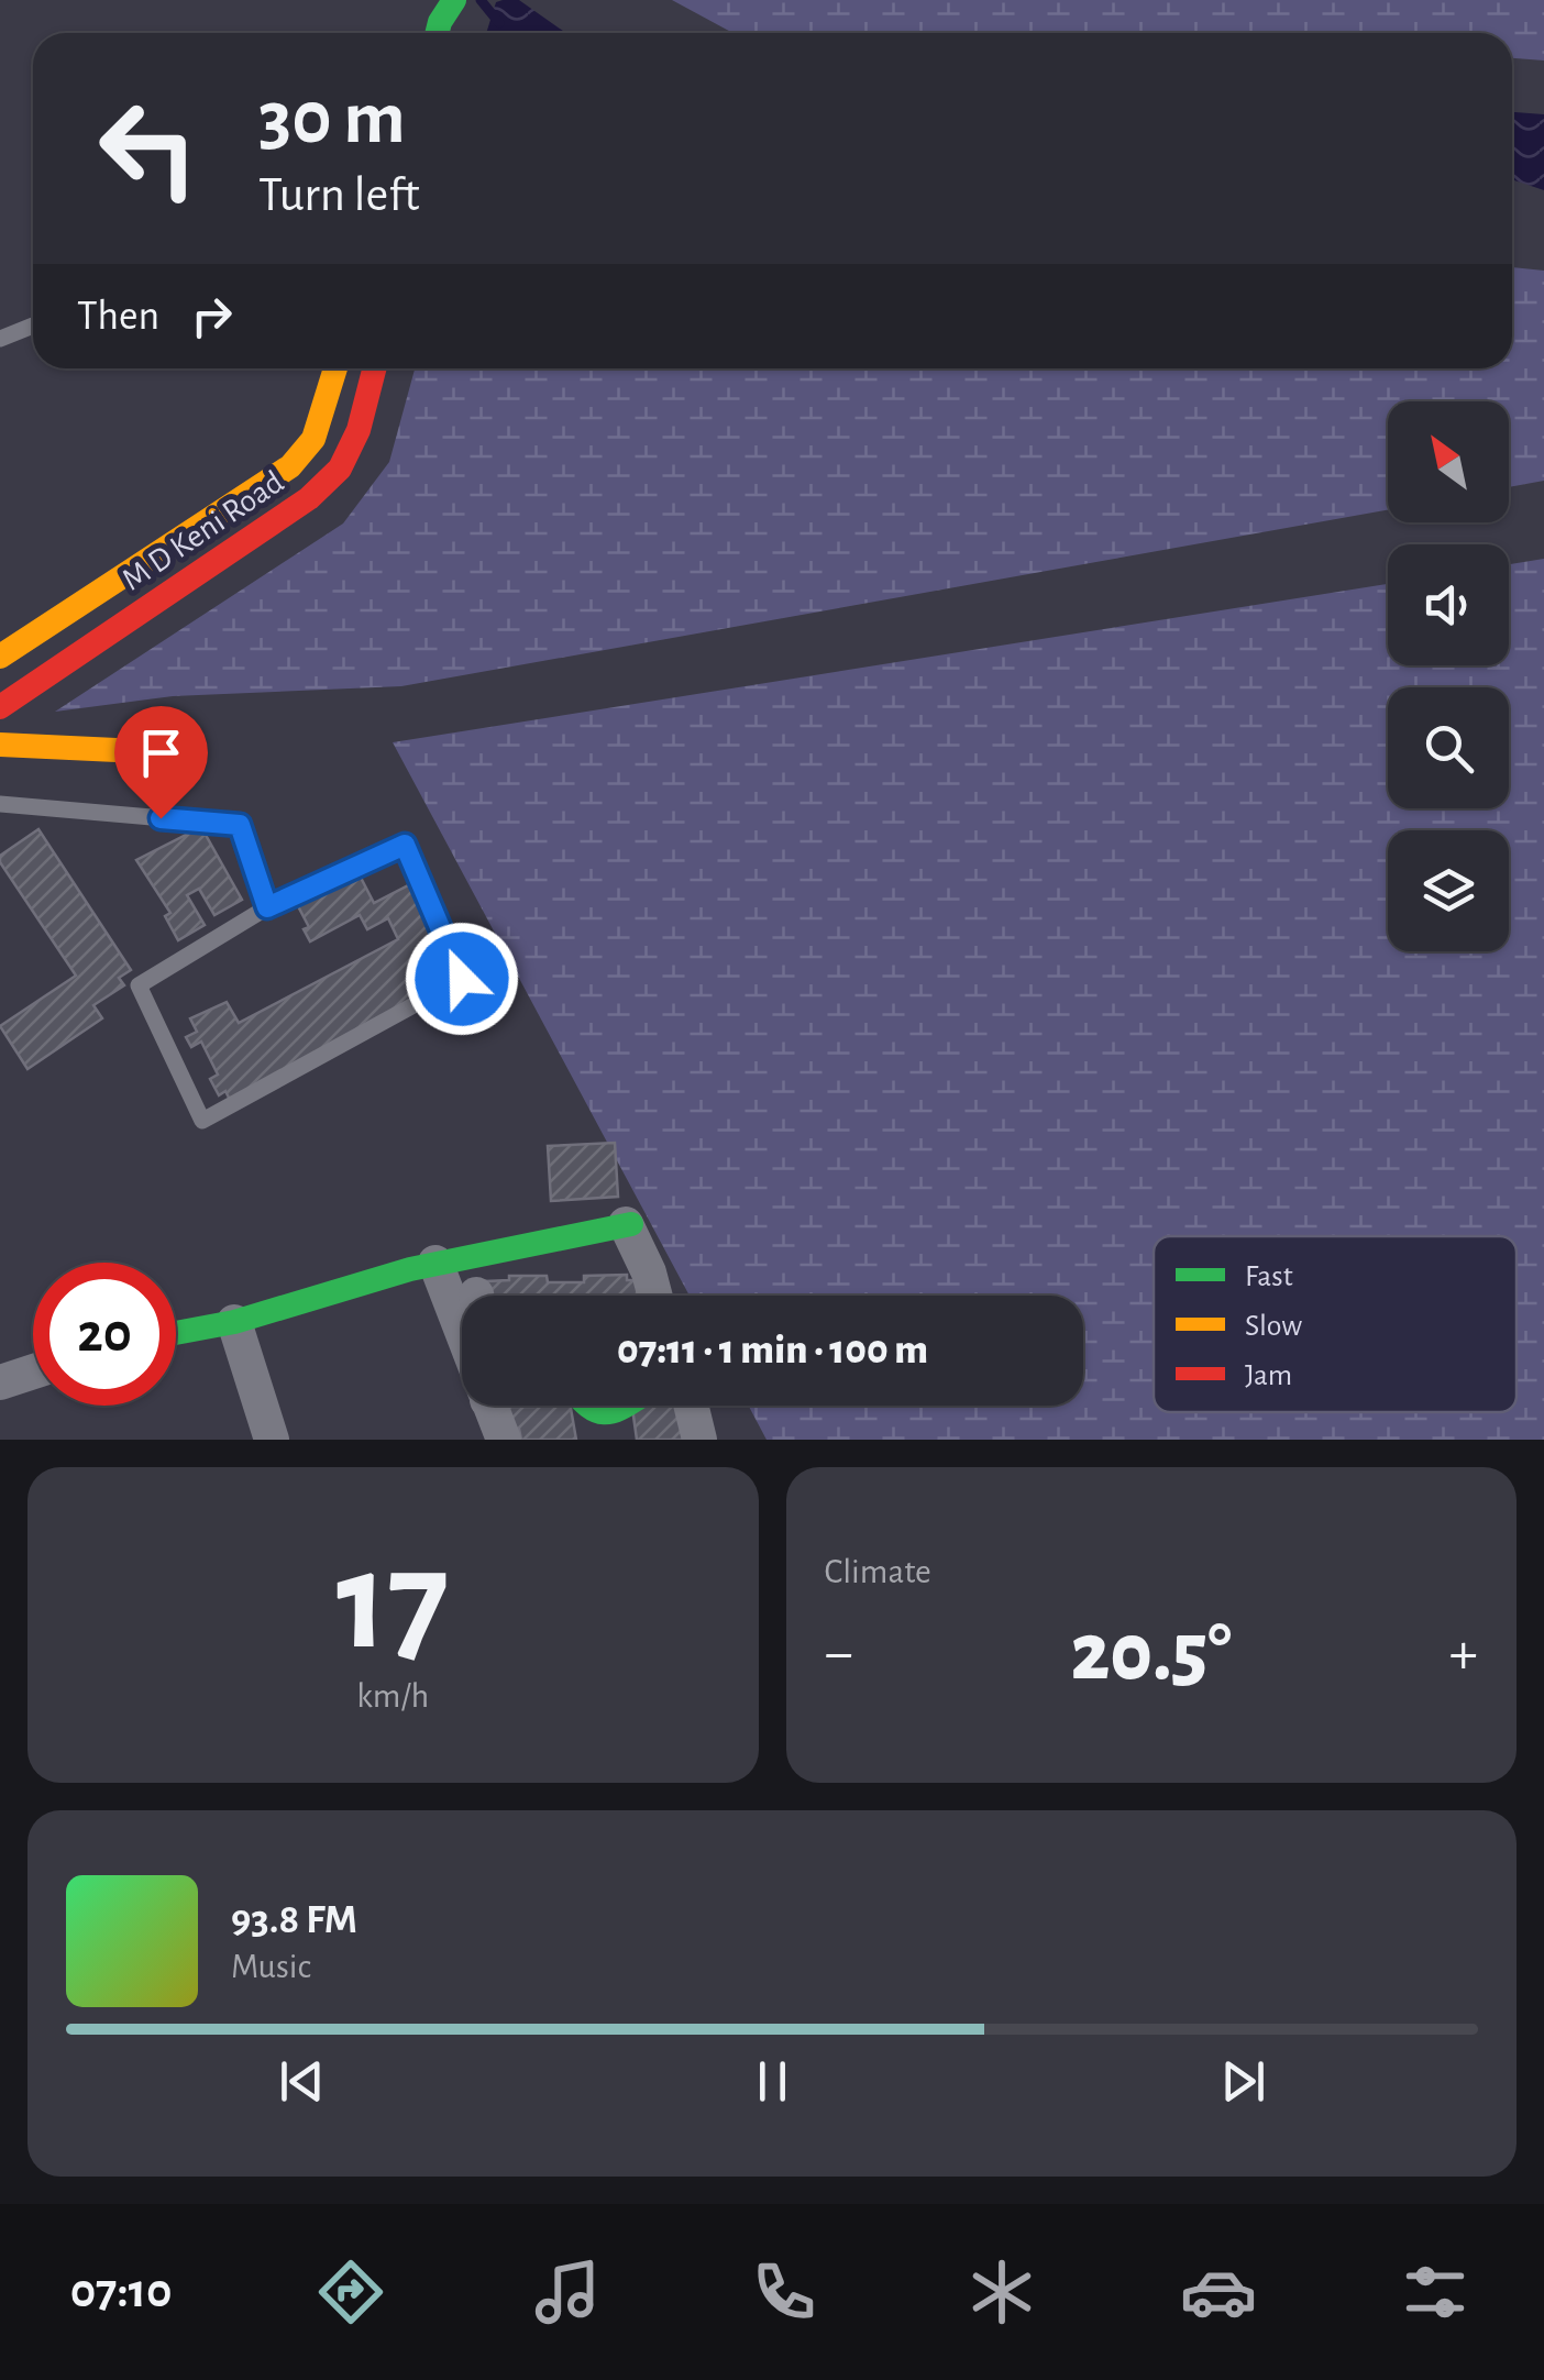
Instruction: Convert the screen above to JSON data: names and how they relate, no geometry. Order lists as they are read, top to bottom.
{
  "streets": {
    "street": ["M D Keni Road"]
  },
  "legend": ["Fast", "Slow", "Jam"],
  "north": "top left",
  "page": {
    "turn": ["30 m", "Turn left"],
    "then": "Then",
    "limit": "20",
    "trip": "07:11 · 1 min · 100 m",
    "tile": [
      ["17", "km/h"],
      "Climate"
    ],
    "heat": ["−", "20.5°", "+"],
    "song": ["93.8 FM", "Music"],
    "tabs": "07:10"
  }
}
